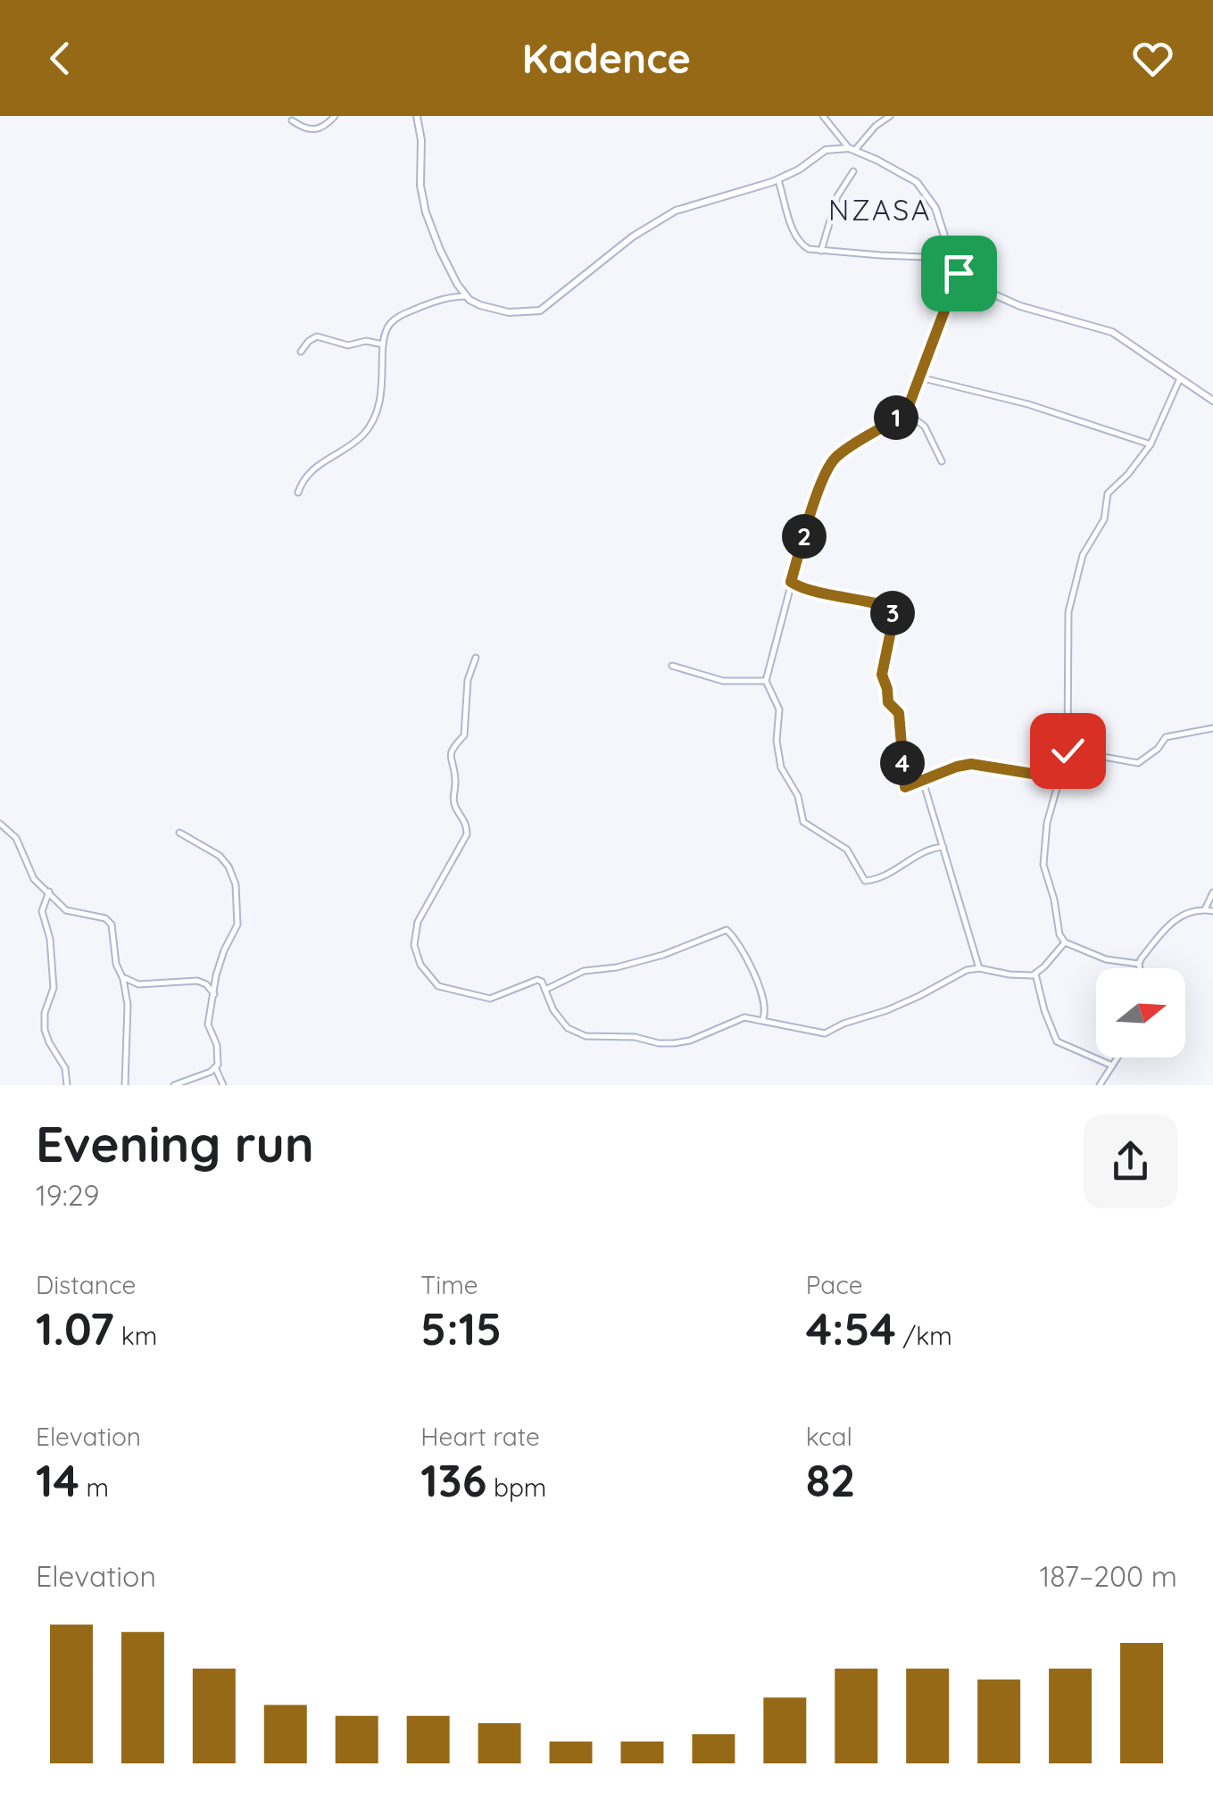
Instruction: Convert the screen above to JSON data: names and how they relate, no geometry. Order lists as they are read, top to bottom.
{
  "districts": ["NZASA"],
  "north": "right",
  "page": {
    "header": "Kadence",
    "pins": [
      "1",
      "2",
      "3",
      "4"
    ],
    "heading": ["Evening run", "19:29"],
    "stats": [
      ["Distance", "1.07 km"],
      ["Time", "5:15"],
      ["Pace", "4:54 /km"],
      ["Elevation", "14 m"],
      ["Heart rate", "136 bpm"],
      ["kcal", "82"]
    ],
    "chart": ["Elevation", "187–200 m"]
  }
}
